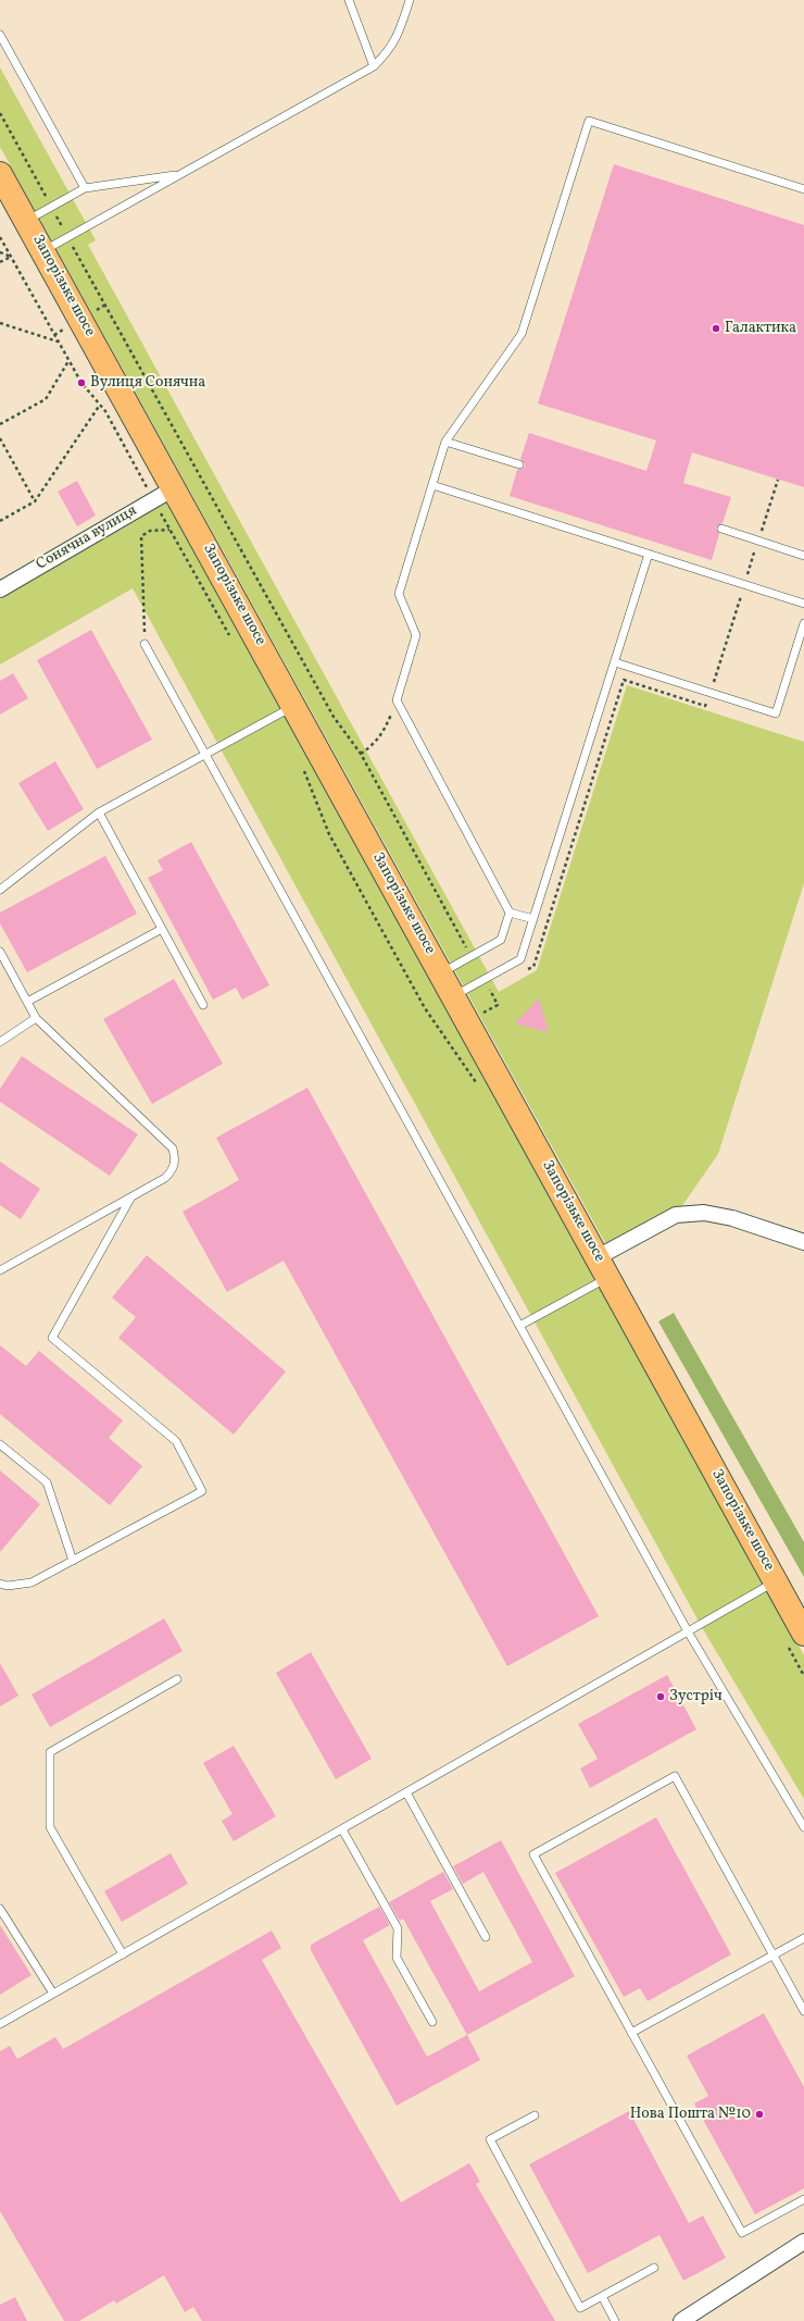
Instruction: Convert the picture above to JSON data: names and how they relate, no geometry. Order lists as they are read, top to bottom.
{
  "streets": {
    "main road": ["Запорізьке шосе"],
    "street": ["Сонячна вулиця"]
  },
  "crossings": [
    ["Запорізьке шосе", "Сонячна вулиця"]
  ],
  "places": [
    "Галактика",
    "Вулиця Сонячна",
    "Зустріч",
    "Нова Пошта №10"
  ]
}
